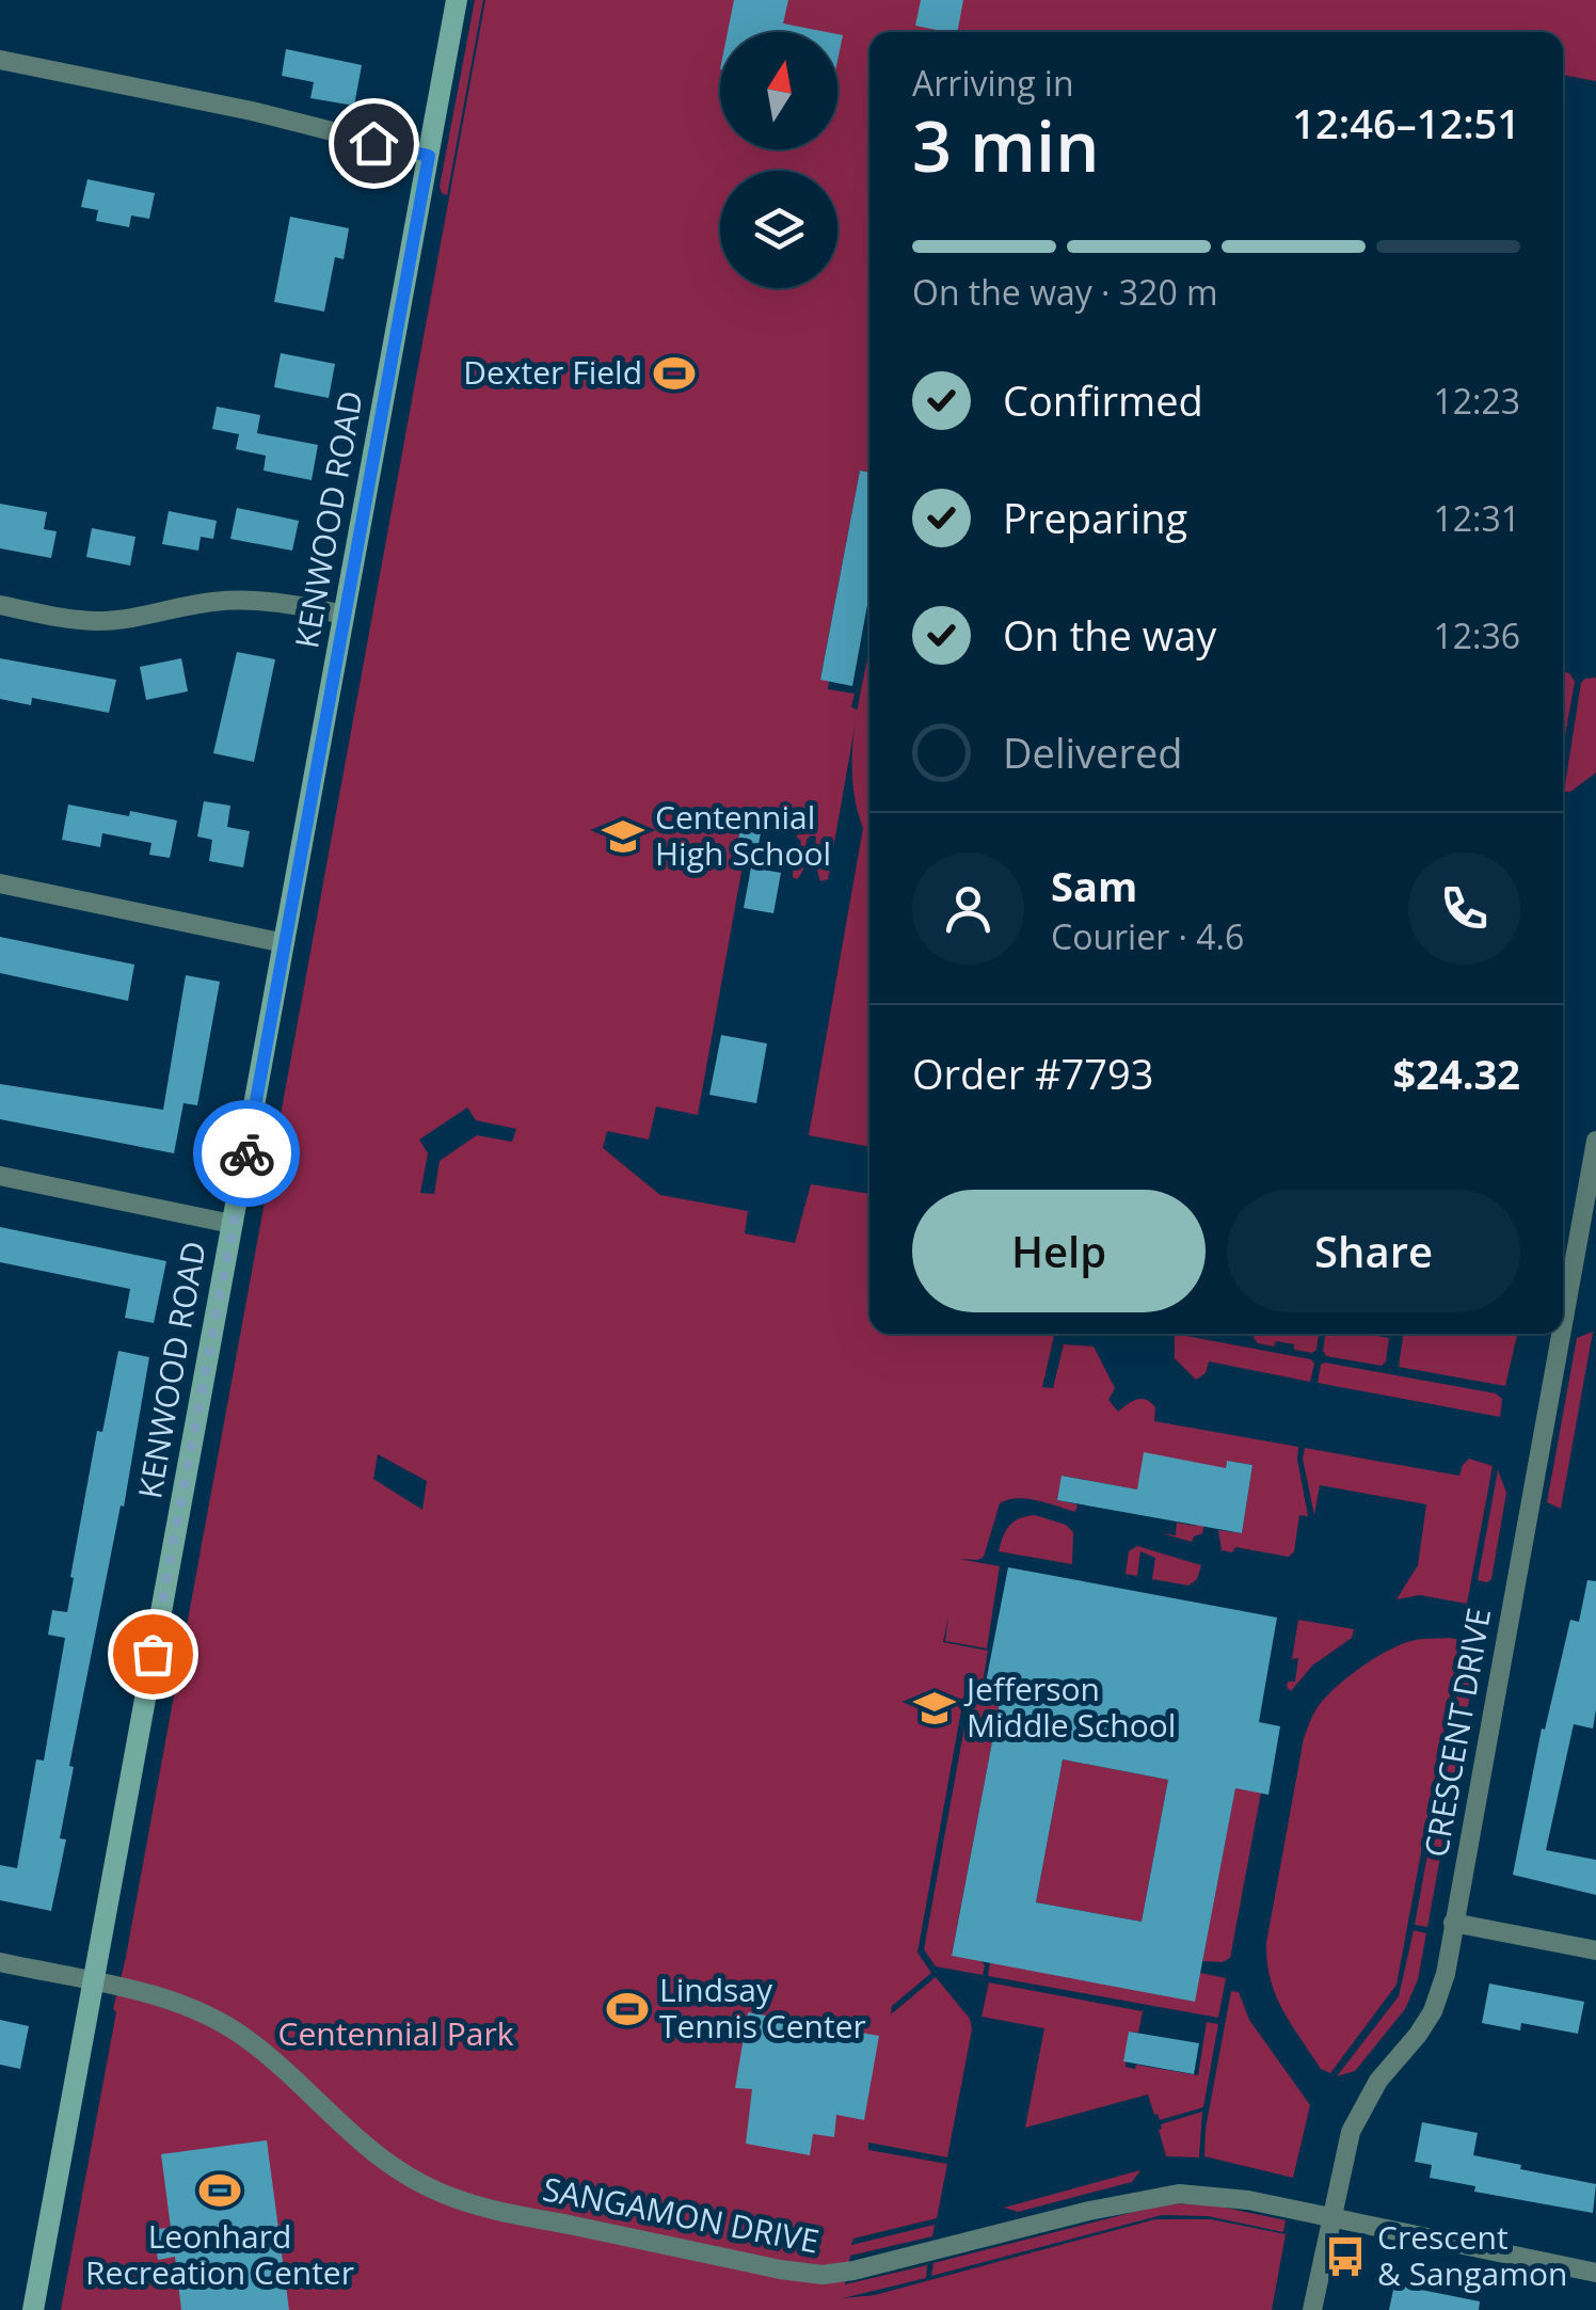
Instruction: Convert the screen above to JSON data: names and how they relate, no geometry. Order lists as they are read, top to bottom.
{
  "streets": {
    "street": ["KENWOOD ROAD", "CRESCENT DRIVE", "SANGAMON DRIVE"]
  },
  "crossings": [
    ["KENWOOD ROAD", "SANGAMON DRIVE"],
    ["CRESCENT DRIVE", "SANGAMON DRIVE"]
  ],
  "parks": ["Centennial Park"],
  "places": {
    "sports": ["Dexter Field", "Lindsay Tennis Center", "Leonhard Recreation Center"],
    "school or university": ["Centennial High School", "Jefferson Middle School"],
    "bus stop": ["Crescent & Sangamon"]
  },
  "north": "top",
  "page": {
    "heading": ["3 min", "Arriving in", "12:46–12:51"],
    "panel": [
      "Sam",
      "Courier · 4.6",
      "Order #7793",
      "$24.32"
    ],
    "bar": "On the way · 320 m",
    "list": [
      ["Confirmed", "12:23"],
      ["Preparing", "12:31"],
      ["On the way", "12:36"],
      "Delivered"
    ],
    "buttons": ["Help", "Share"]
  }
}
